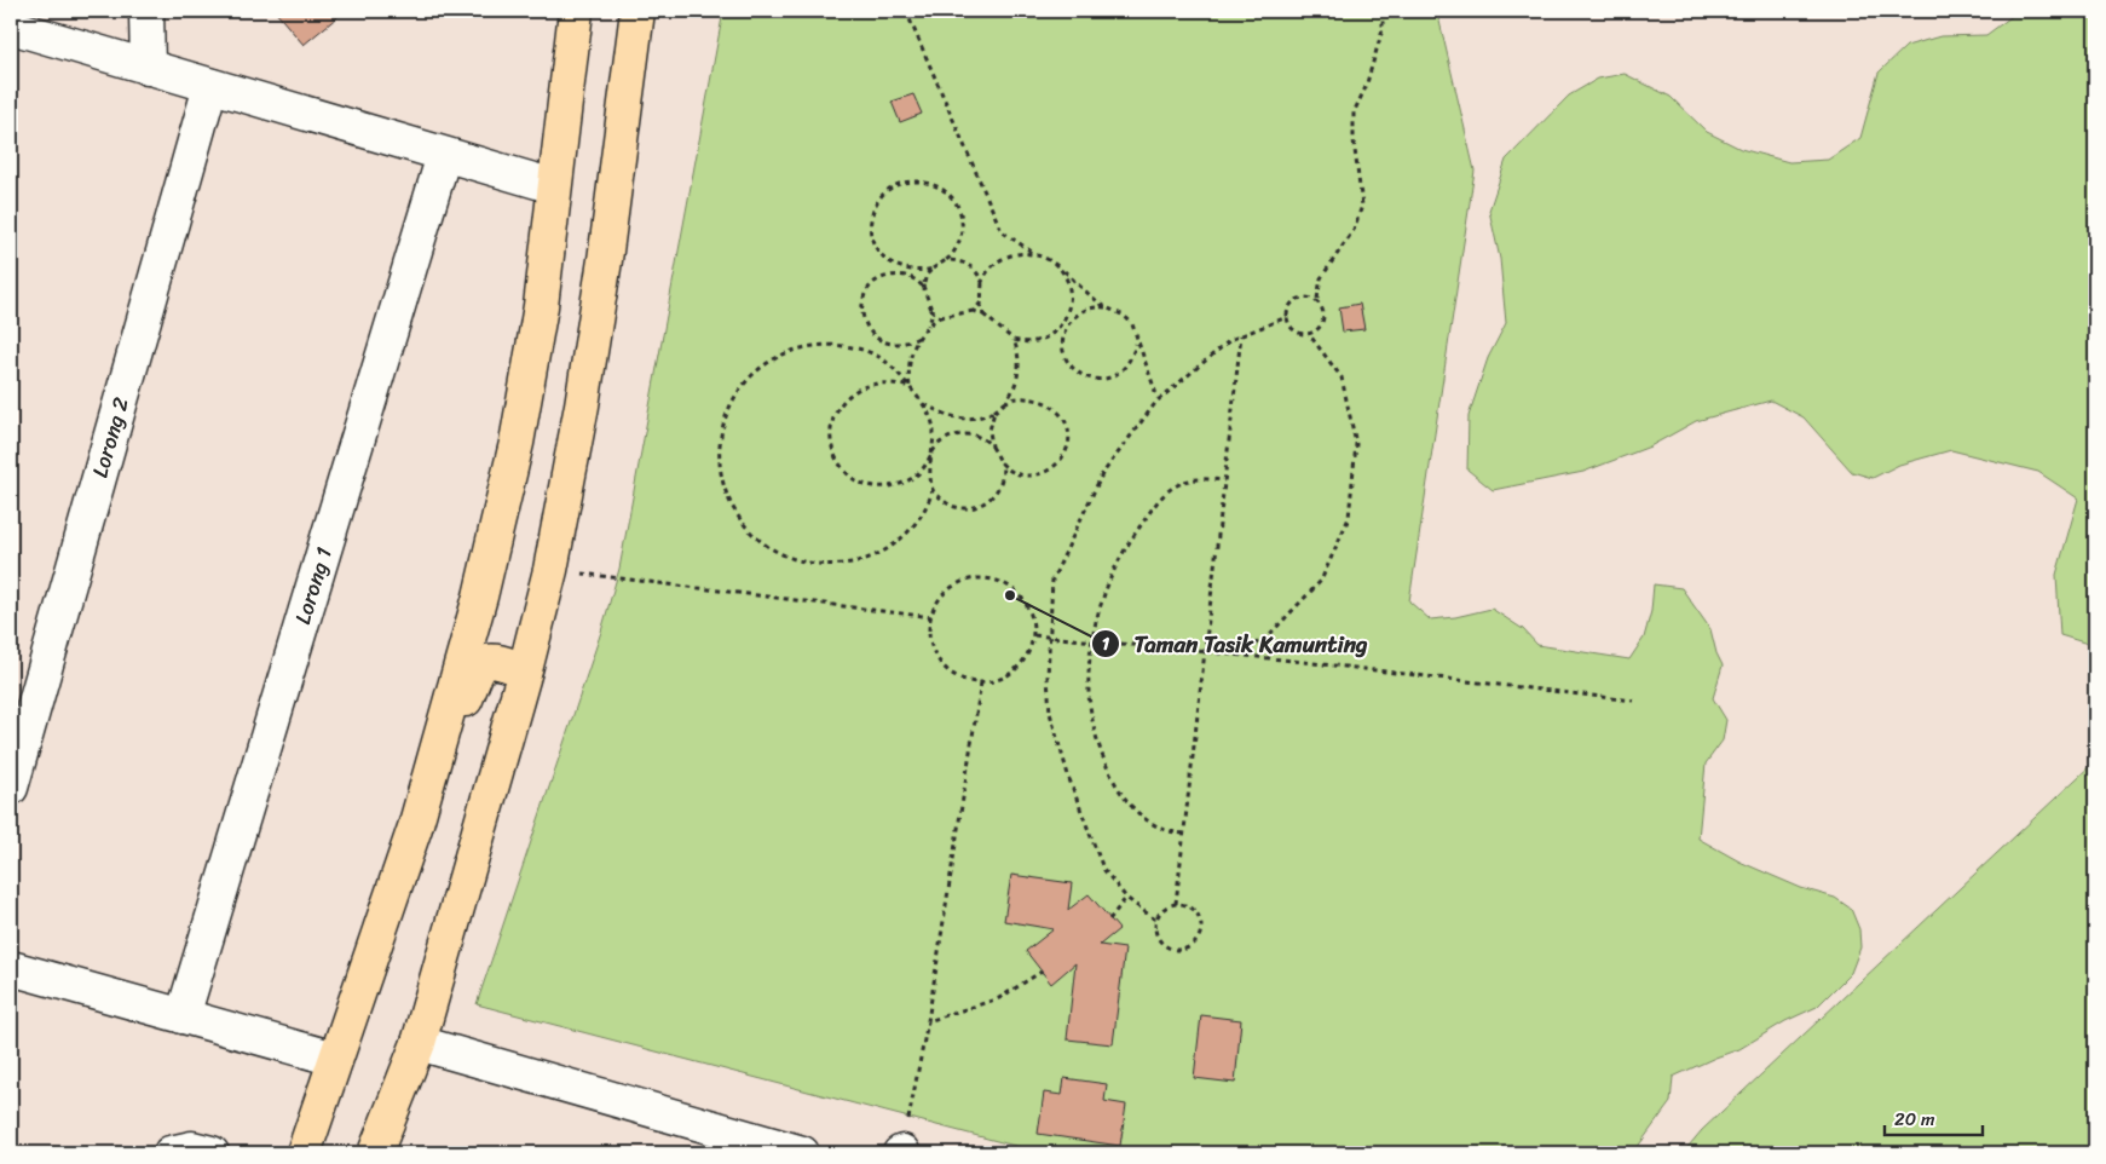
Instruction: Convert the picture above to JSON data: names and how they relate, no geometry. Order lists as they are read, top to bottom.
{
  "streets": {
    "street": ["Lorong 2", "Lorong 1"]
  },
  "places": ["Taman Tasik Kamunting"],
  "scale_bar": "20 m"
}
